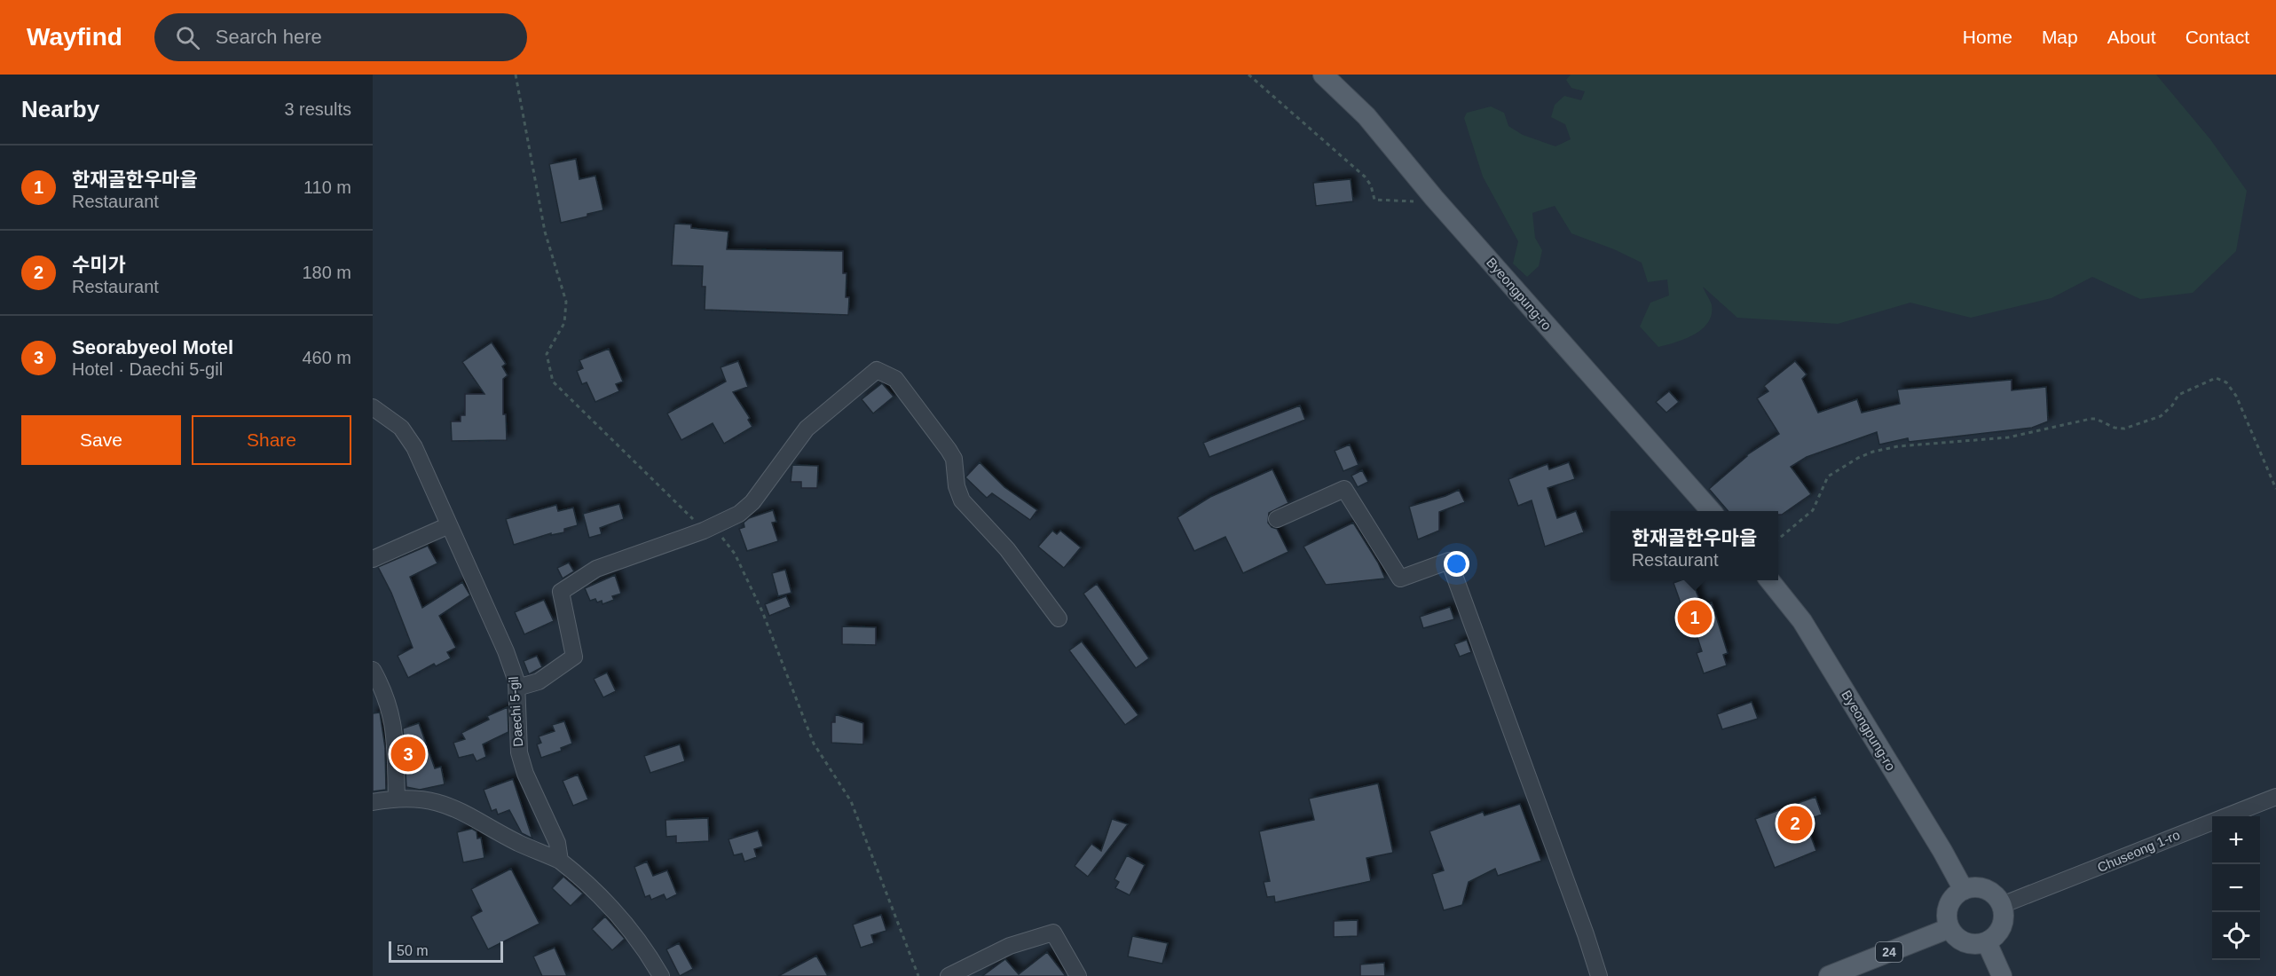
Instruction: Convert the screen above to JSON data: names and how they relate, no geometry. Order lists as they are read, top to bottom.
{
  "streets": {
    "main road": ["Byeongpung-ro", "24"],
    "street": ["Daechi 5-gil", "Chuseong 1-ro"]
  },
  "crossings": [
    ["Byeongpung-ro", "Chuseong 1-ro"],
    ["Byeongpung-ro", "24"],
    ["Chuseong 1-ro", "24"]
  ],
  "scale_bar": "50 m",
  "page": {
    "header": "Wayfind",
    "search": "Search here",
    "nav": [
      "Home",
      "Map",
      "About",
      "Contact"
    ],
    "heading": ["Nearby", "3 results"],
    "list": [
      {
        "mark": "1",
        "name": "한재골한우마을",
        "note": "Restaurant",
        "value": "110 m"
      },
      {
        "mark": "2",
        "name": "수미가",
        "note": "Restaurant",
        "value": "180 m"
      },
      {
        "mark": "3",
        "name": "Seorabyeol Motel",
        "note": "Hotel · Daechi 5-gil",
        "value": "460 m"
      }
    ],
    "buttons": ["Save", "Share"],
    "popup": ["한재골한우마을", "Restaurant"],
    "pins": ["1", "3", "2"],
    "map_buttons": ["+", "−"],
    "scale": "50 m"
  }
}
